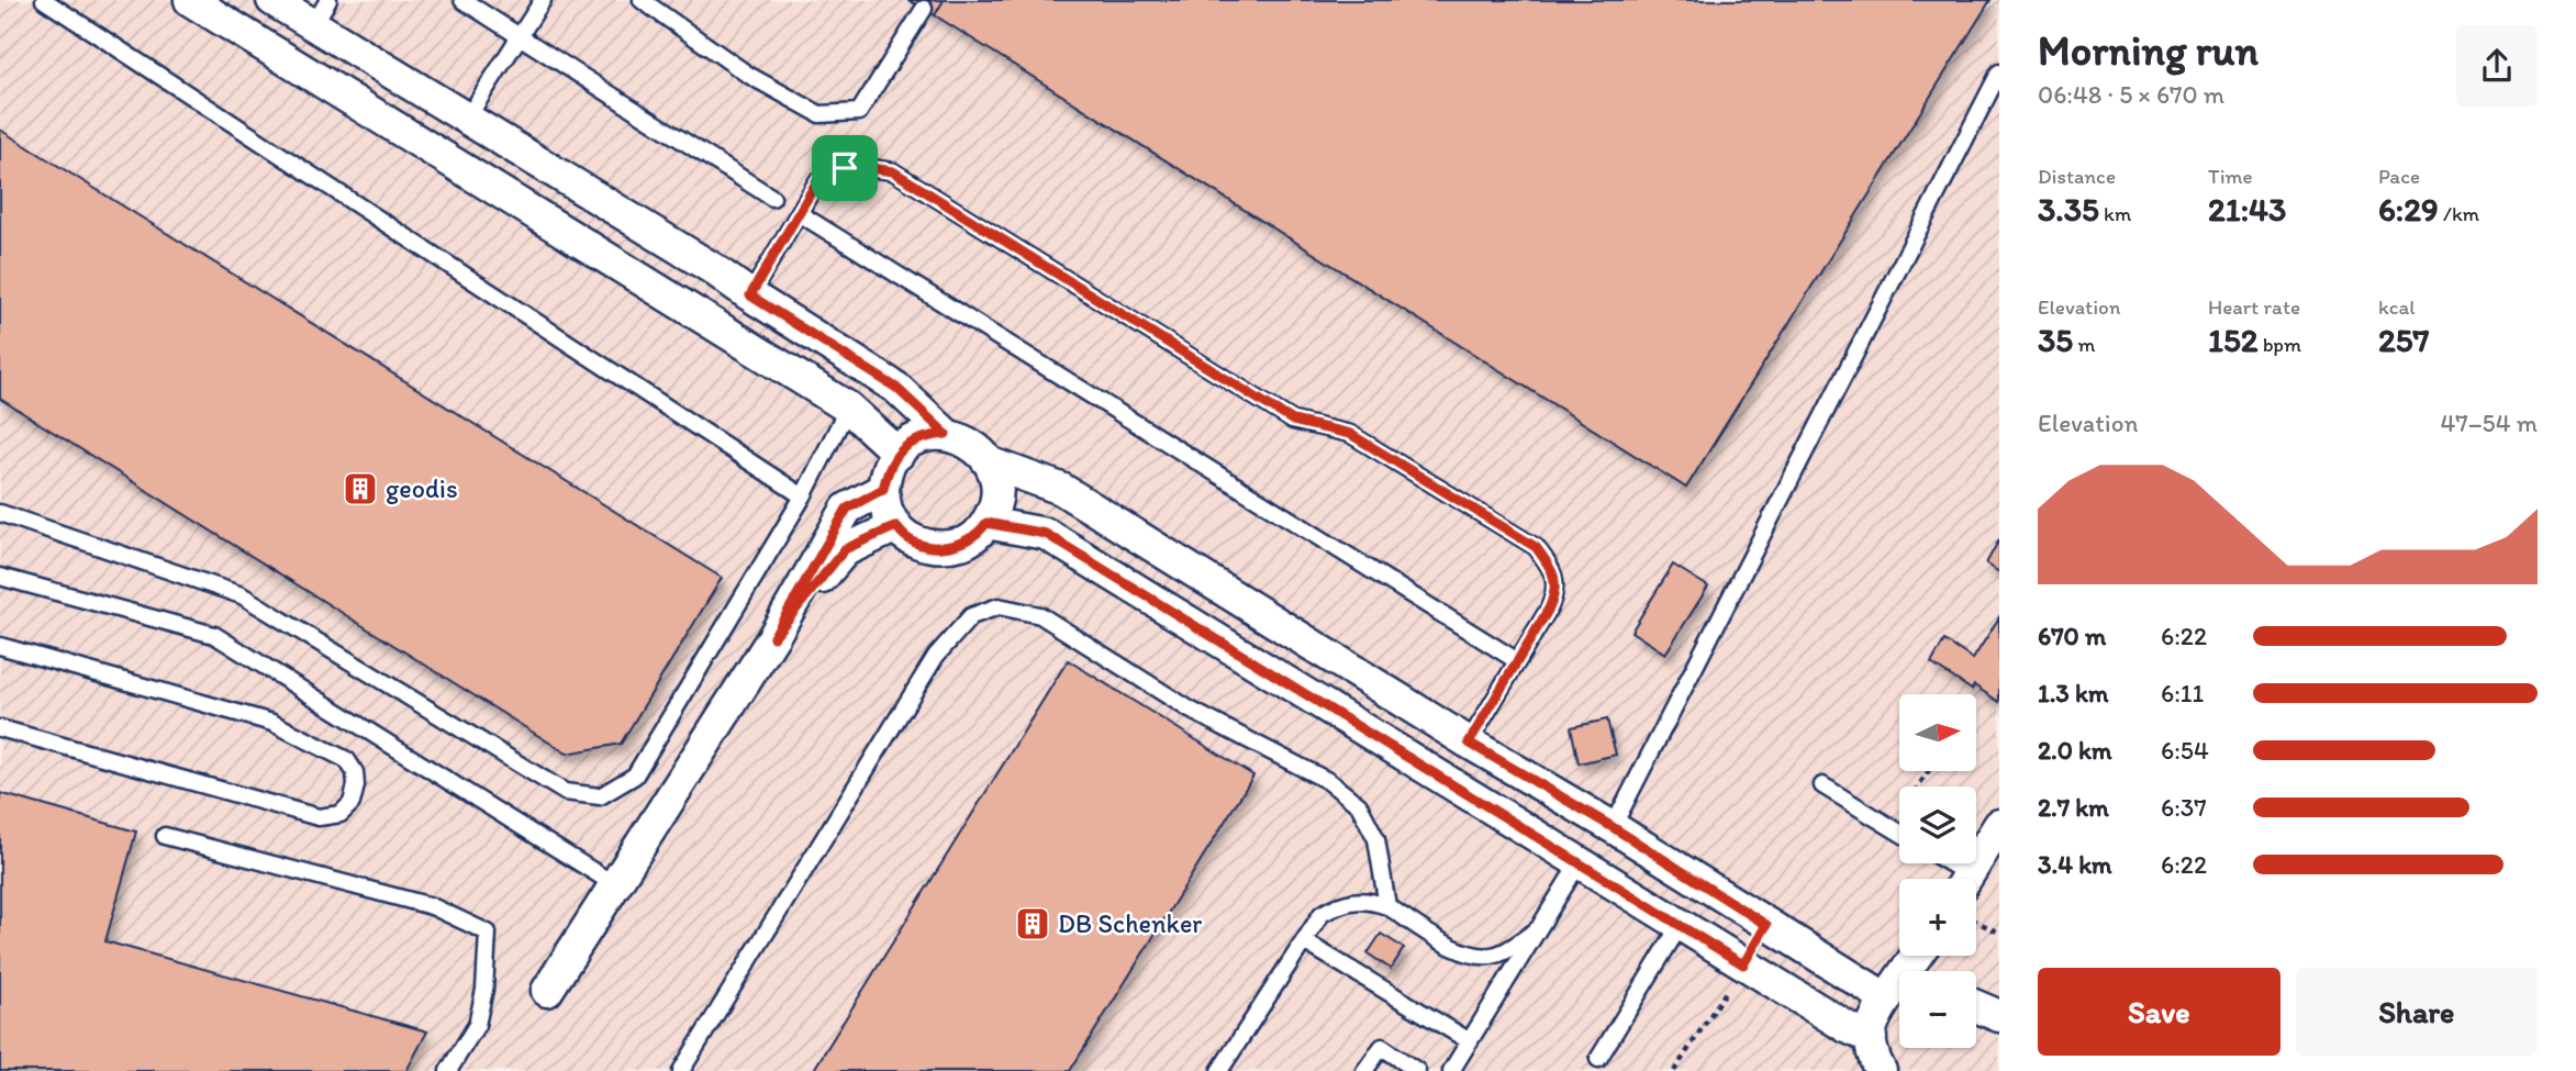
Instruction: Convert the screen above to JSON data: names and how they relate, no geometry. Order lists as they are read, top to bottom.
{
  "places": {
    "building": ["geodis", "DB Schenker"]
  },
  "north": "right",
  "page": {
    "heading": ["Morning run", "06:48 · 5 × 670 m"],
    "stats": [
      ["Distance", "3.35 km"],
      ["Time", "21:43"],
      ["Pace", "6:29 /km"],
      ["Elevation", "35 m"],
      ["Heart rate", "152 bpm"],
      ["kcal", "257"]
    ],
    "chart": ["Elevation", "47–54 m"],
    "list": [
      {
        "name": "670 m",
        "note": "6:22"
      },
      {
        "name": "1.3 km",
        "note": "6:11"
      },
      {
        "name": "2.0 km",
        "note": "6:54"
      },
      {
        "name": "2.7 km",
        "note": "6:37"
      },
      {
        "name": "3.4 km",
        "note": "6:22"
      }
    ],
    "map_buttons": ["+", "−"],
    "buttons": ["Save", "Share"]
  }
}
